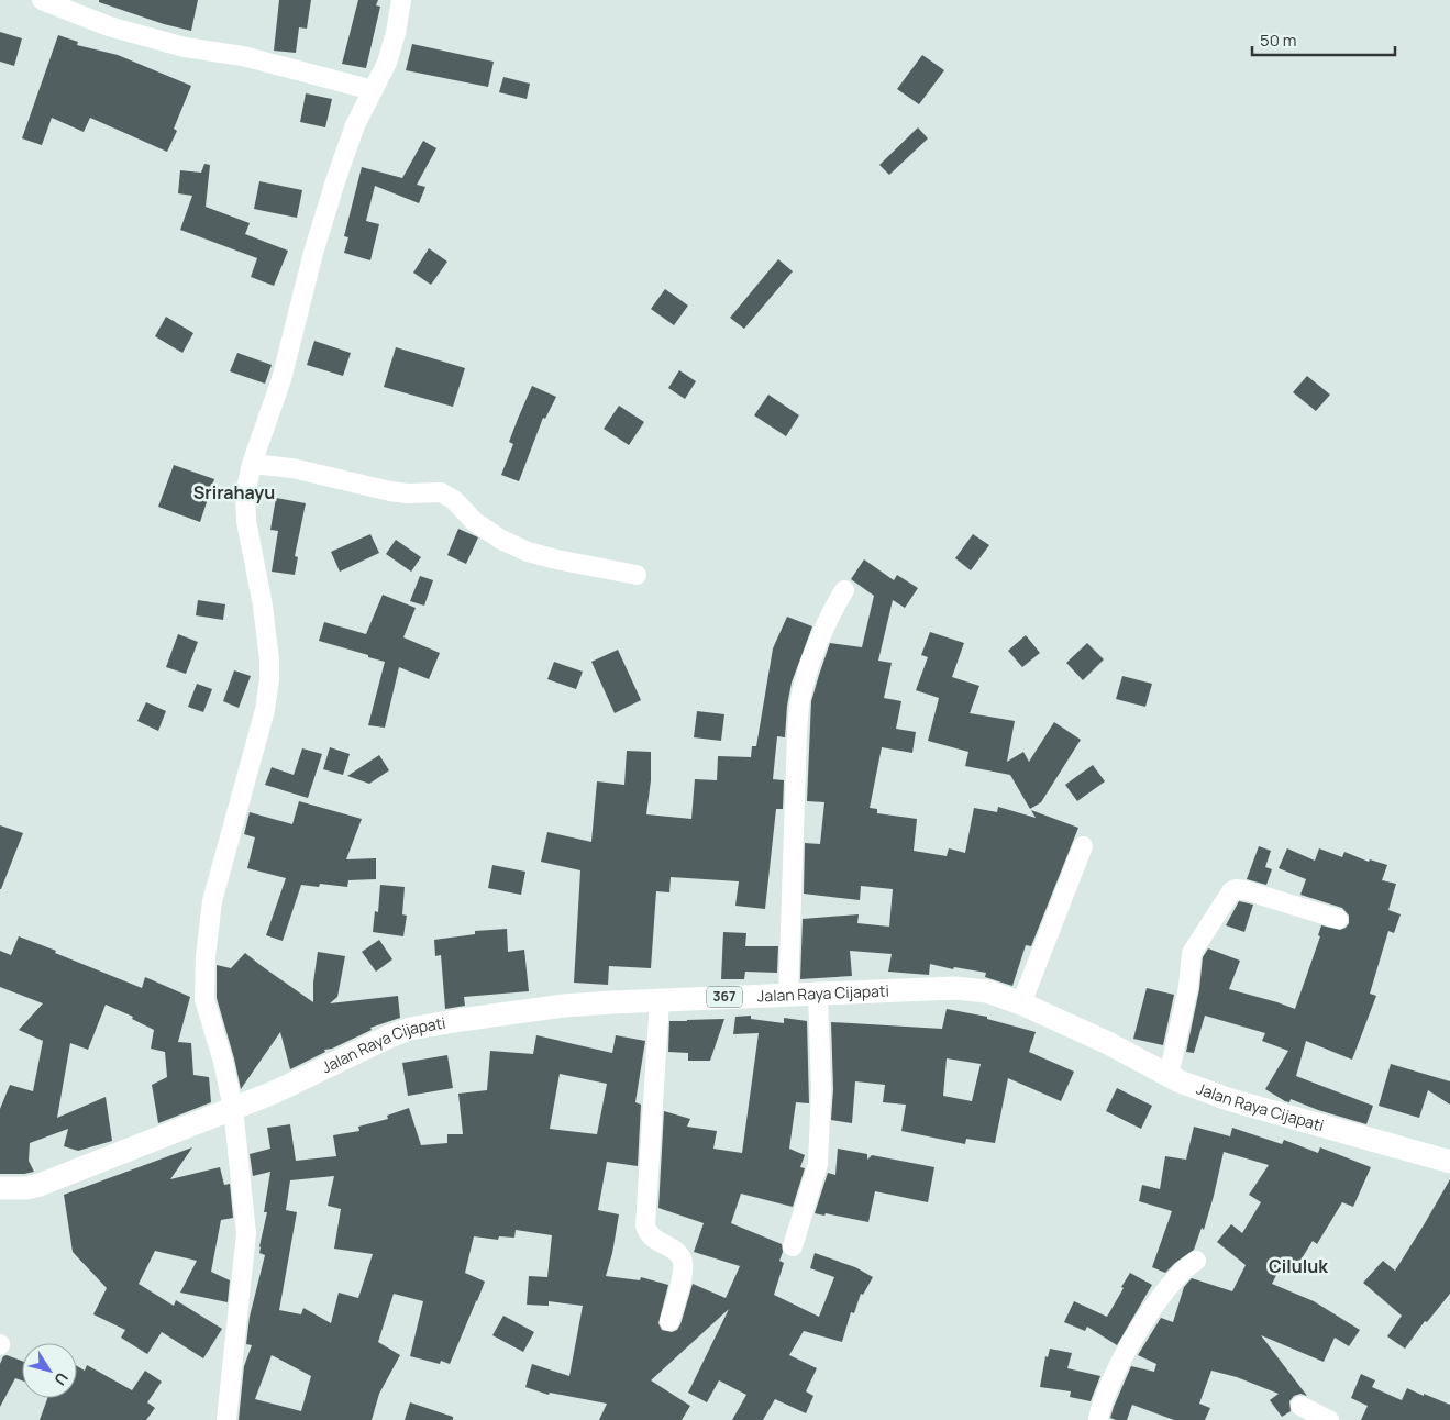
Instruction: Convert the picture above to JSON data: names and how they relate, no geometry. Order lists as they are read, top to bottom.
{
  "streets": {
    "main road": ["Jalan Raya Cijapati", "367"]
  },
  "districts": ["Srirahayu", "Ciluluk"],
  "scale_bar": "50 m",
  "north": "bottom right"
}
